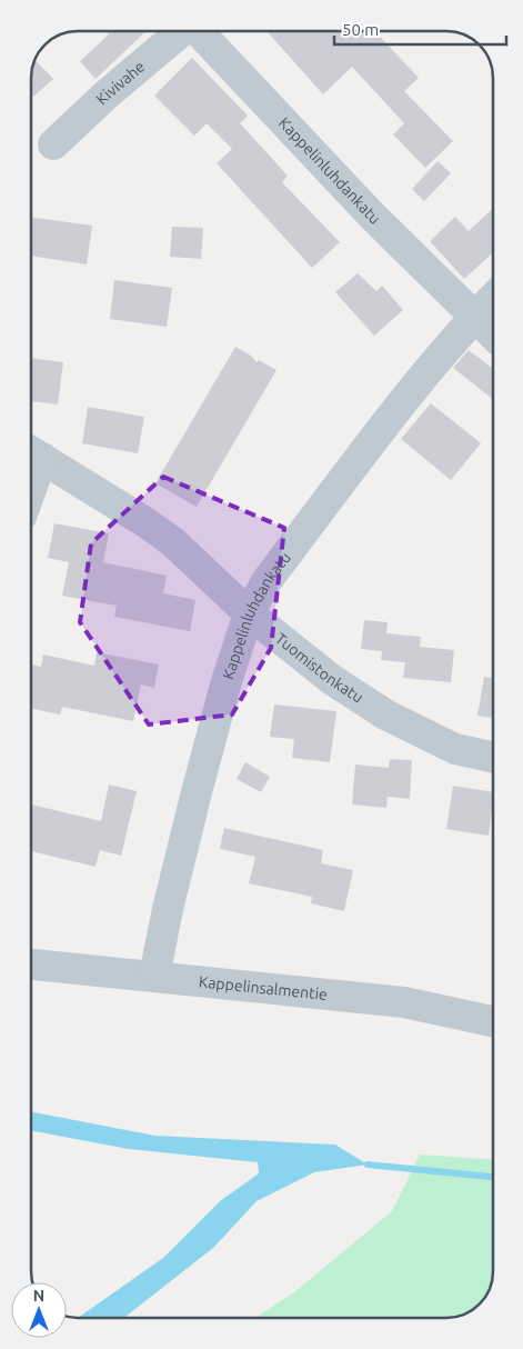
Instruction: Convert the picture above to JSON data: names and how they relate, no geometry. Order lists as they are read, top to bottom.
{
  "streets": {
    "street": [
      "Kivivahe",
      "Kappelinluhdankatu",
      "Tuomistonkatu",
      "Kappelinsalmentie"
    ]
  },
  "crossings": [
    ["Kappelinluhdankatu", "Tuomistonkatu"],
    ["Kappelinluhdankatu", "Kappelinsalmentie"]
  ],
  "scale_bar": "50 m",
  "north": "top"
}
